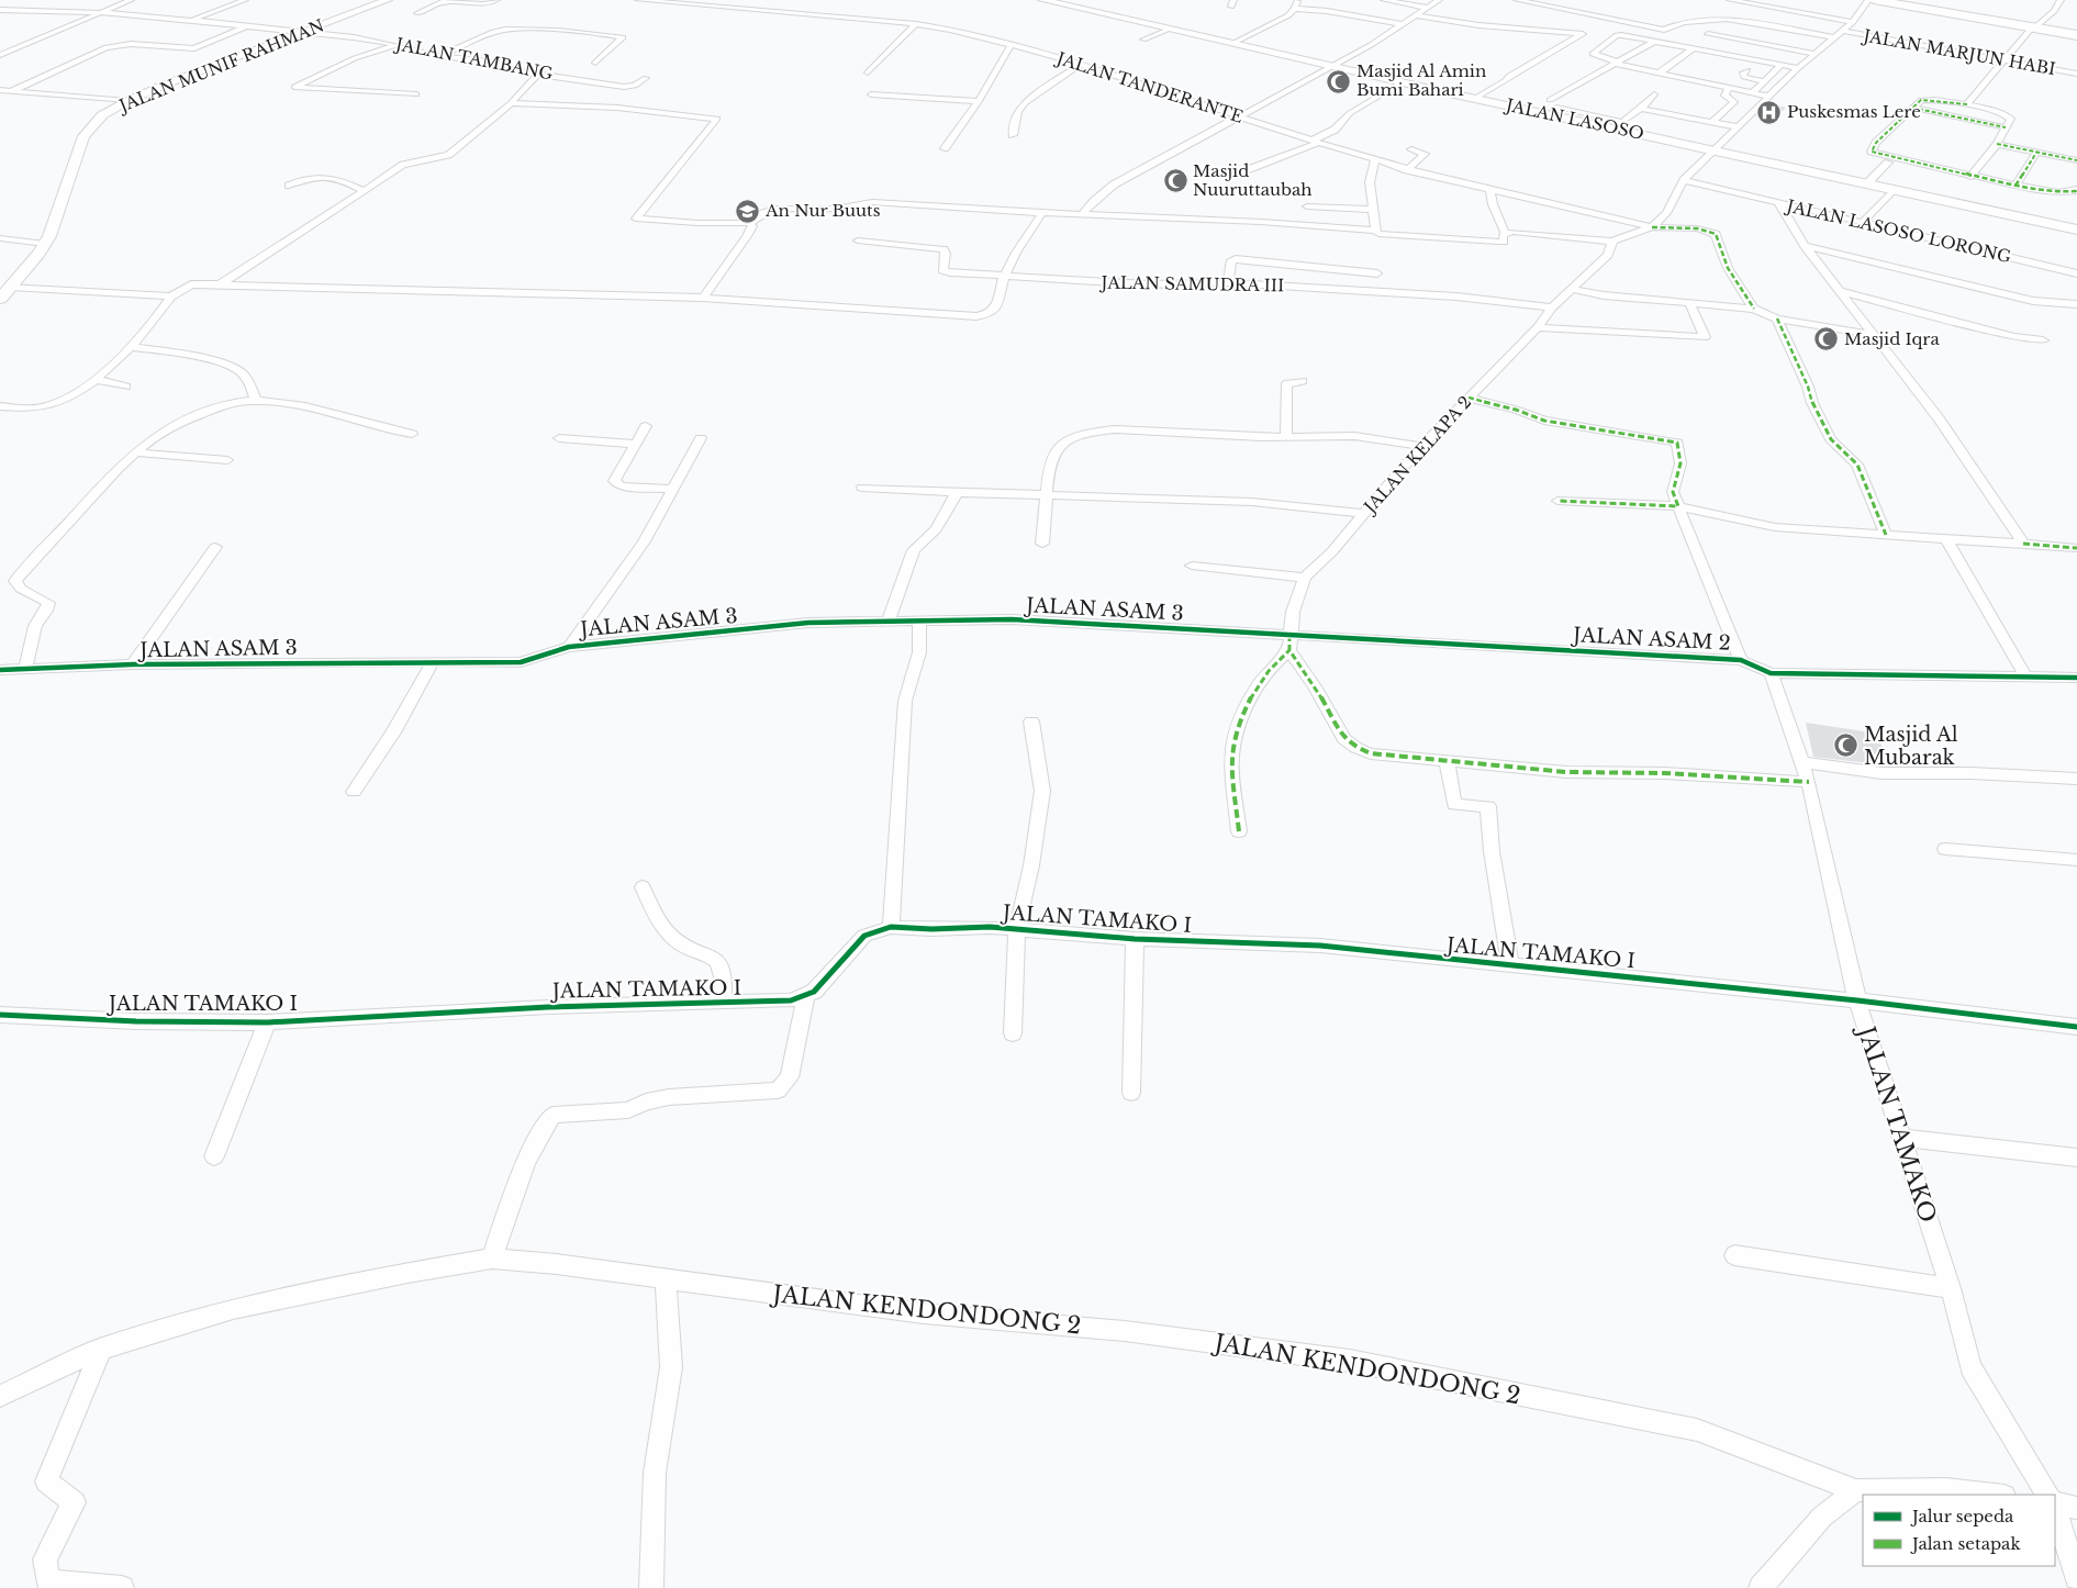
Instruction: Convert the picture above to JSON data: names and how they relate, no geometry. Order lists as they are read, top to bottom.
{
  "streets": {
    "street": [
      "JALAN MARJUN HABI",
      "JALAN TAMBANG",
      "JALAN MUNIF RAHMAN",
      "JALAN TANDERANTE",
      "JALAN LASOSO",
      "JALAN LASOSO LORONG",
      "JALAN SAMUDRA III",
      "JALAN KELAPA 2",
      "JALAN ASAM 3",
      "JALAN ASAM 2",
      "JALAN TAMAKO I",
      "JALAN TAMAKO",
      "JALAN KENDONDONG 2"
    ]
  },
  "crossings": [
    ["JALAN TAMBANG", "JALAN MUNIF RAHMAN"],
    ["JALAN SAMUDRA III", "JALAN KELAPA 2"],
    ["JALAN KELAPA 2", "JALAN ASAM 3"],
    ["JALAN KELAPA 2", "JALAN ASAM 2"],
    ["JALAN ASAM 3", "JALAN ASAM 2"],
    ["JALAN ASAM 2", "JALAN TAMAKO"],
    ["JALAN TAMAKO I", "JALAN TAMAKO"]
  ],
  "places": {
    "mosque": [
      "Masjid Al Amin Bumi Bahari",
      "Masjid Nuuruttaubah",
      "Masjid Iqra",
      "Masjid Al Mubarak"
    ],
    "hospital": ["Puskesmas Lere"],
    "school or university": ["An Nur Buuts"]
  },
  "legend": ["Jalur sepeda", "Jalan setapak"]
}
